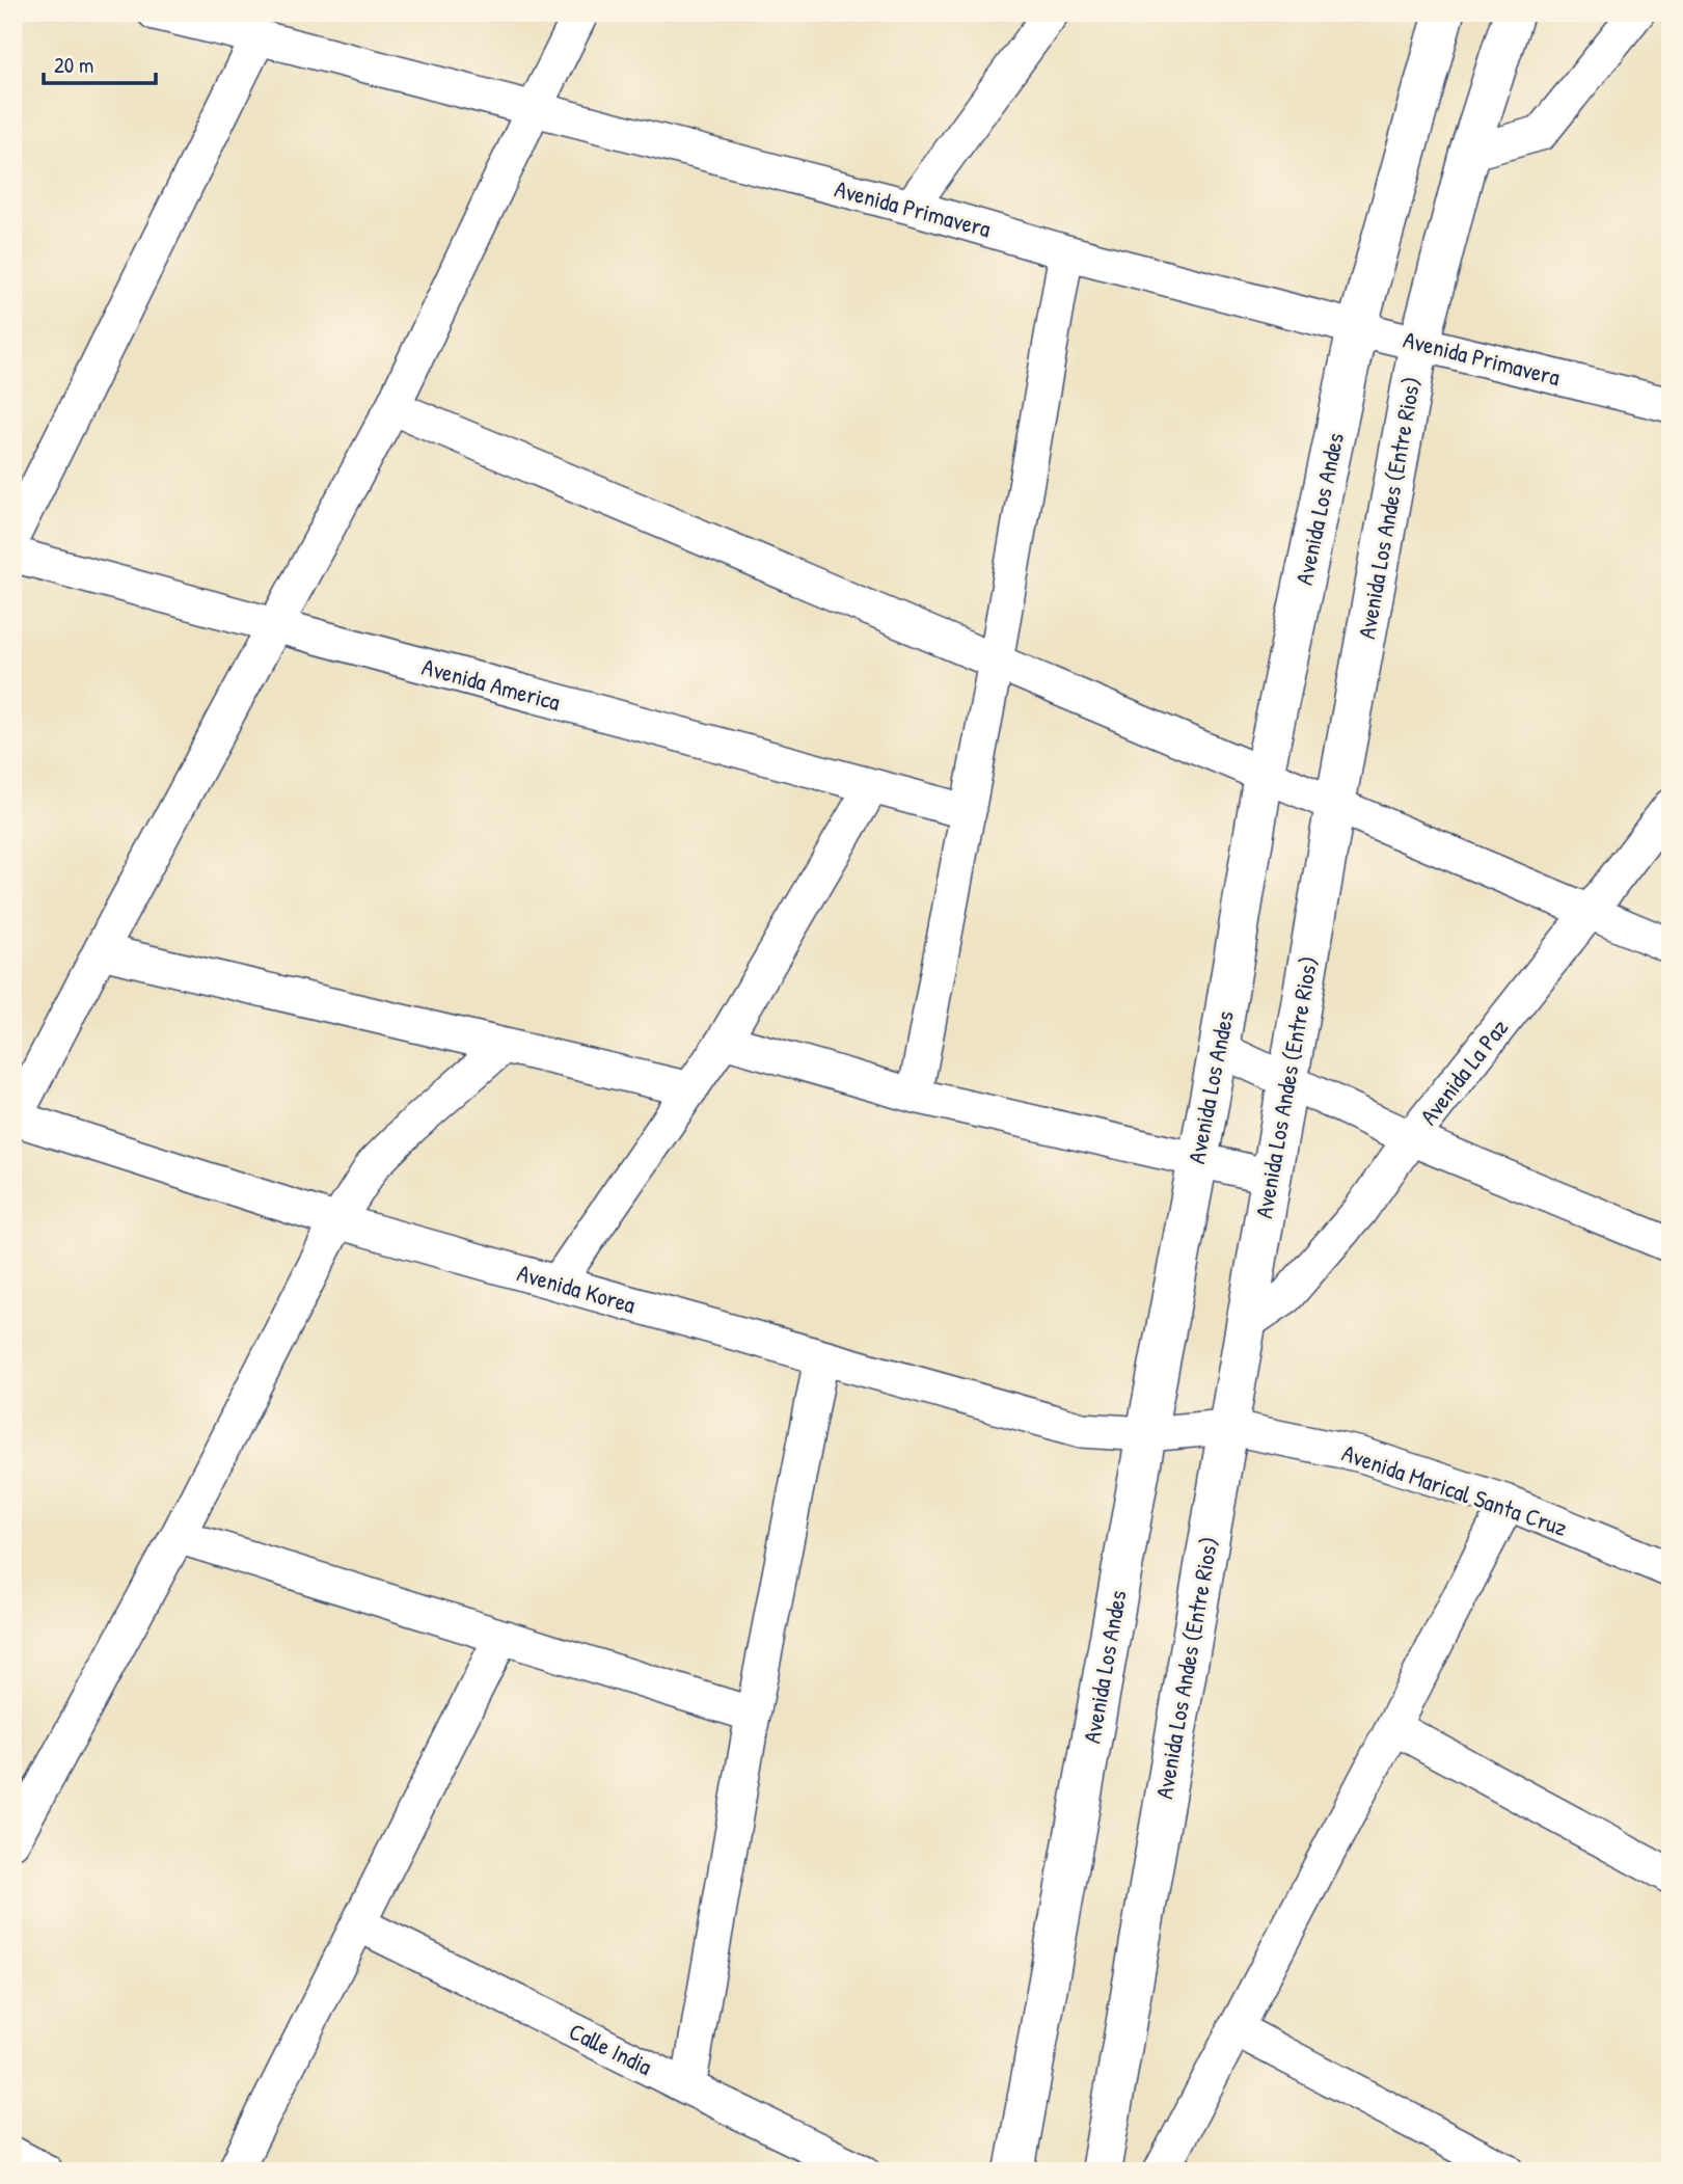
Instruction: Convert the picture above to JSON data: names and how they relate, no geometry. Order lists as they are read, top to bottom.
{
  "streets": {
    "street": [
      "Avenida Primavera",
      "Avenida Los Andes (Entre Rios)",
      "Avenida Los Andes",
      "Avenida America",
      "Avenida La Paz",
      "Avenida Korea",
      "Avenida Marical Santa Cruz",
      "Calle India"
    ]
  },
  "crossings": [
    ["Avenida Primavera", "Avenida Los Andes (Entre Rios)"],
    ["Avenida Primavera", "Avenida Los Andes"],
    ["Avenida Los Andes (Entre Rios)", "Avenida La Paz"],
    ["Avenida Los Andes (Entre Rios)", "Avenida Marical Santa Cruz"],
    ["Avenida Los Andes", "Avenida Korea"],
    ["Avenida Los Andes", "Avenida Marical Santa Cruz"],
    ["Avenida Korea", "Avenida Marical Santa Cruz"]
  ],
  "scale_bar": "20 m"
}
